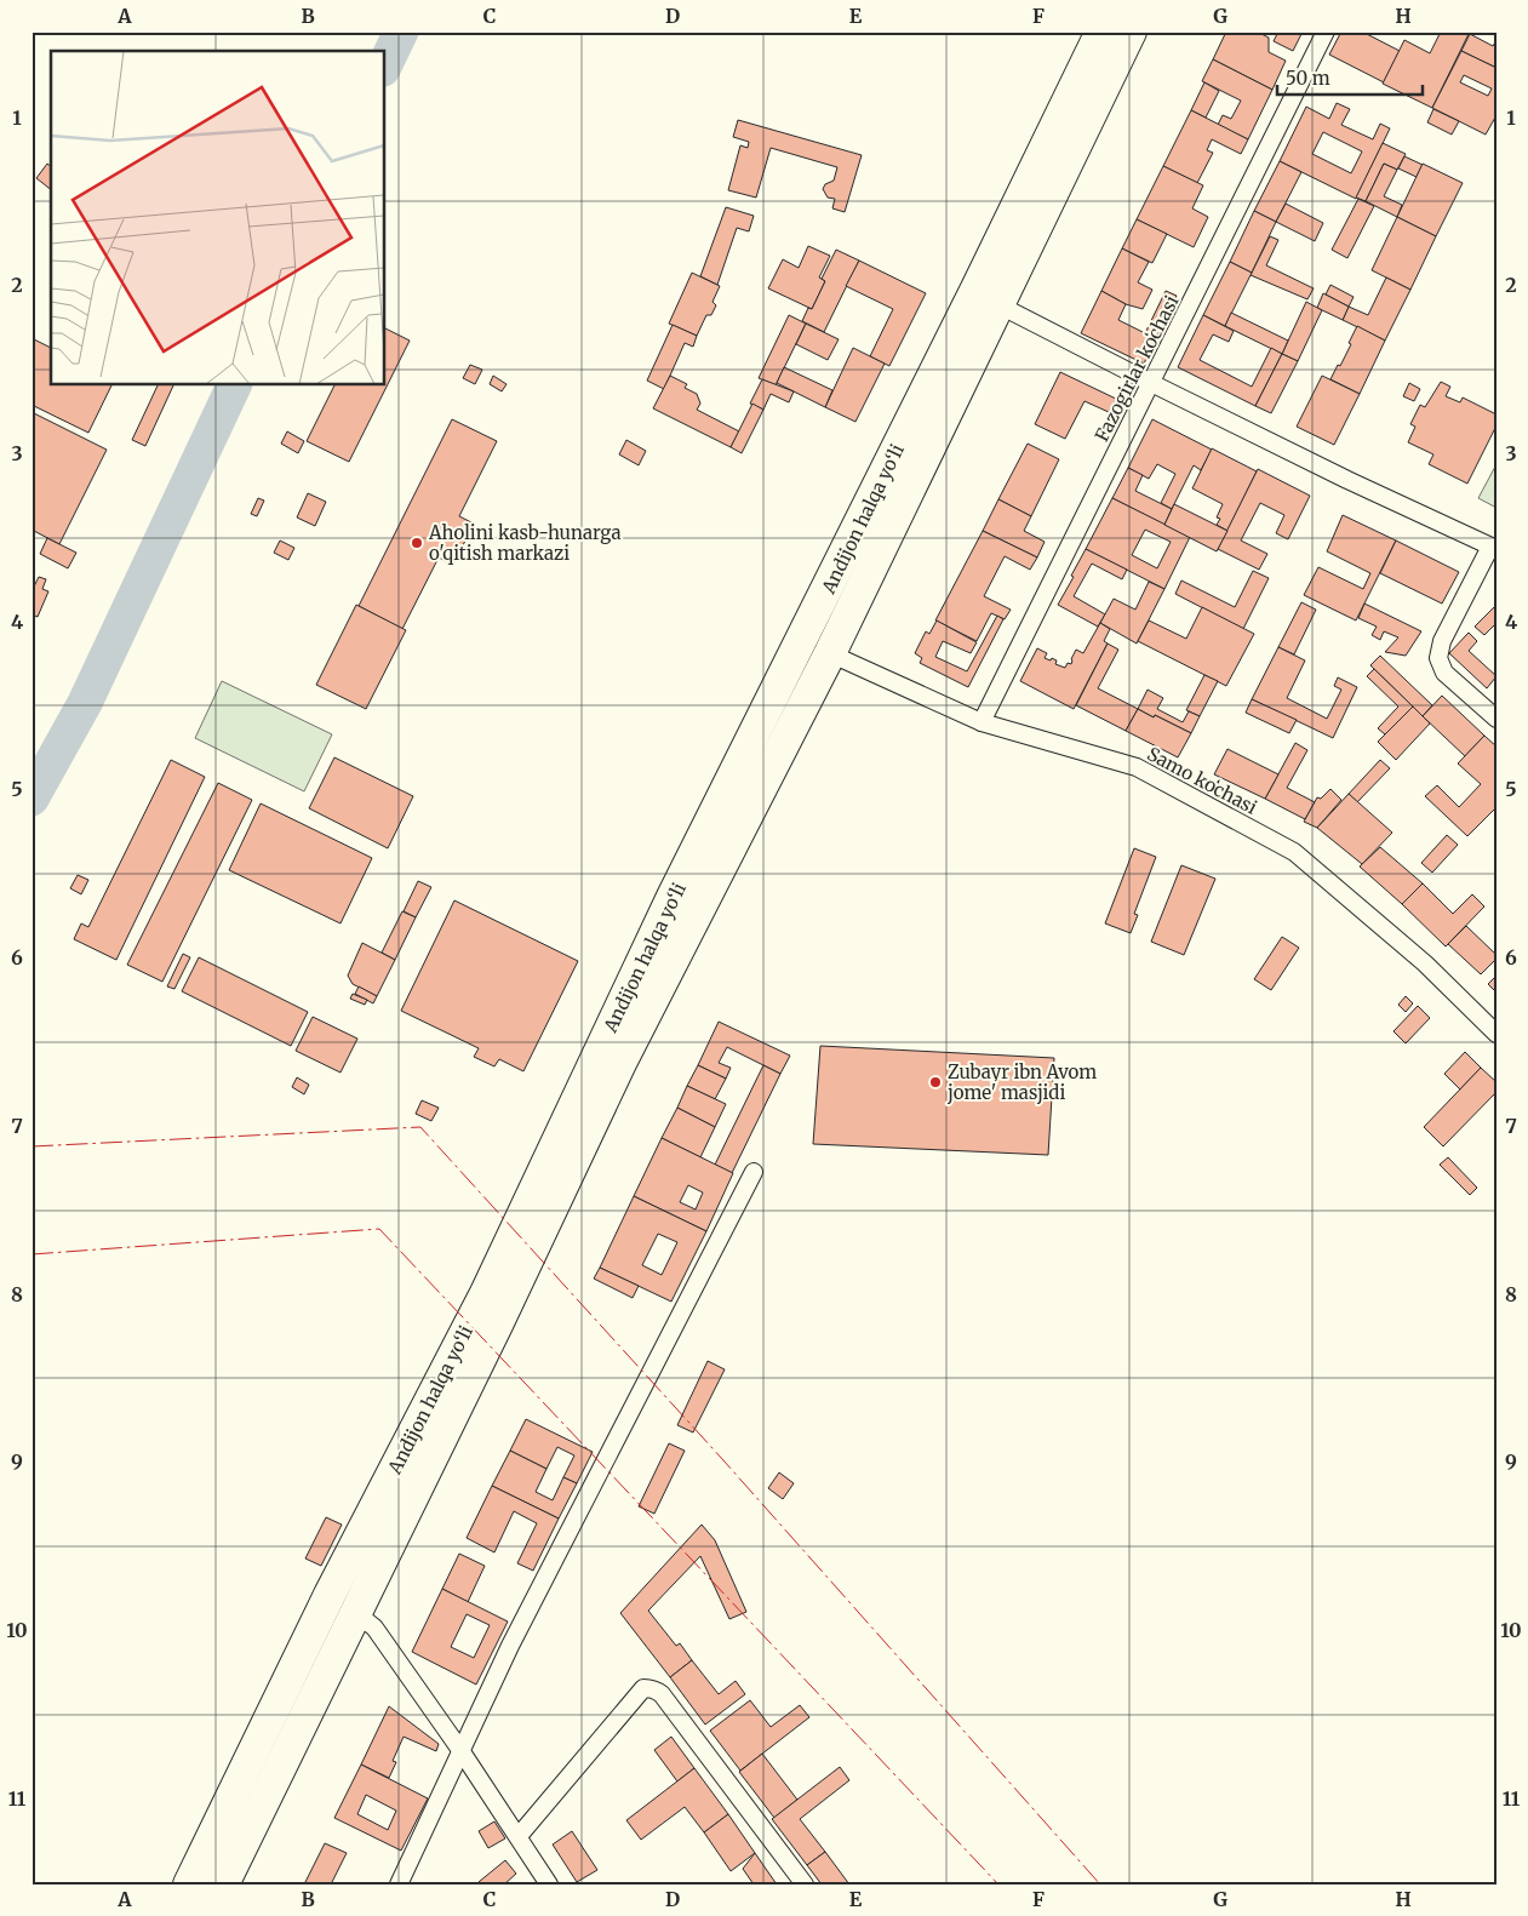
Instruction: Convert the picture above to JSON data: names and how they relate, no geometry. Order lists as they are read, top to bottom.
{
  "streets": {
    "highway": ["Andijon halqa yo‘li"],
    "street": ["Fazogirlar koʻchasi", "Samo koʻchasi"]
  },
  "crossings": [
    ["Fazogirlar koʻchasi", "Samo koʻchasi"],
    ["Andijon halqa yo‘li", "Samo koʻchasi"]
  ],
  "places": ["Aholini kasb-hunarga o'qitish markazi", "Zubayr ibn Avom jome' masjidi"],
  "scale_bar": "50 m",
  "grid": {
    "columns": [
      "A",
      "B",
      "C",
      "D",
      "E",
      "F",
      "G",
      "H"
    ],
    "rows": [
      "1",
      "2",
      "3",
      "4",
      "5",
      "6",
      "7",
      "8",
      "9",
      "10",
      "11"
    ]
  }
}
